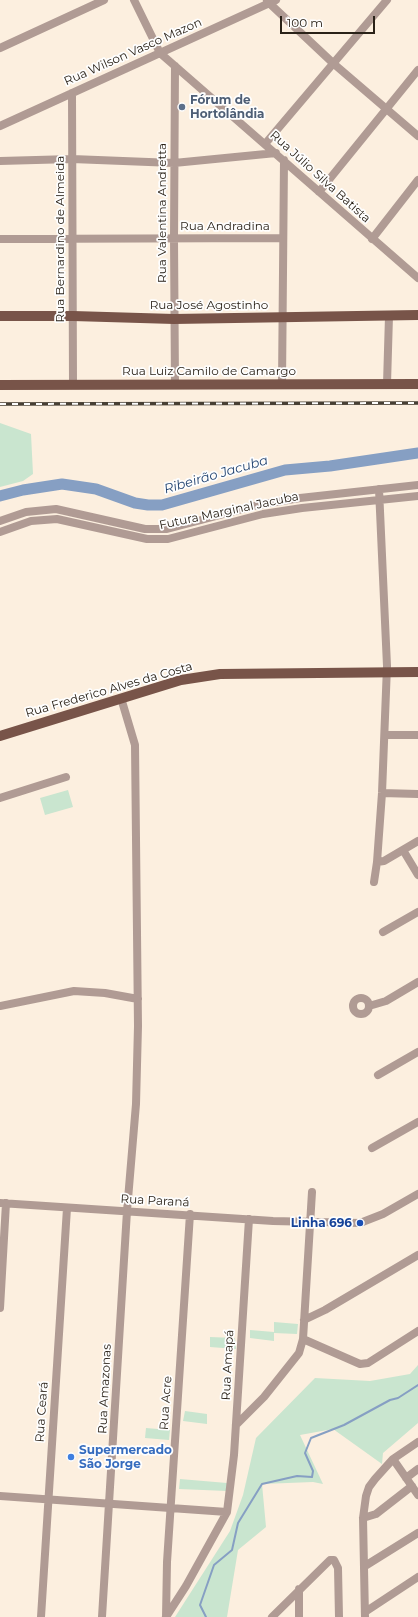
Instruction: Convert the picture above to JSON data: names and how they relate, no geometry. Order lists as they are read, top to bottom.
{
  "streets": {
    "main road": ["Rua José Agostinho", "Rua Luiz Camilo de Camargo", "Rua Frederico Alves da Costa"],
    "street": [
      "Rua Wilson Vasco Mazon",
      "Rua Júlio Silva Batista",
      "Rua Valentina Andretta",
      "Rua Andradina",
      "Rua Bernardino de Almeida",
      "Futura Marginal Jacuba",
      "Rua Paraná",
      "Rua Amapá",
      "Rua Amazonas",
      "Rua Acre",
      "Rua Ceará"
    ]
  },
  "crossings": [
    ["Rua Wilson Vasco Mazon", "Rua Júlio Silva Batista"],
    ["Rua Wilson Vasco Mazon", "Rua Bernardino de Almeida"],
    ["Rua Júlio Silva Batista", "Rua Valentina Andretta"],
    ["Rua Valentina Andretta", "Rua Andradina"],
    ["Rua Valentina Andretta", "Rua José Agostinho"],
    ["Rua Valentina Andretta", "Rua Luiz Camilo de Camargo"],
    ["Rua Andradina", "Rua Bernardino de Almeida"],
    ["Rua Bernardino de Almeida", "Rua José Agostinho"],
    ["Rua Bernardino de Almeida", "Rua Luiz Camilo de Camargo"],
    ["Rua Frederico Alves da Costa", "Rua Amazonas"],
    ["Rua Paraná", "Rua Amapá"],
    ["Rua Paraná", "Rua Amazonas"],
    ["Rua Paraná", "Rua Acre"],
    ["Rua Paraná", "Rua Ceará"]
  ],
  "water": ["Ribeirão Jacuba"],
  "places": ["Fórum de Hortolândia", "Linha 696", "Supermercado São Jorge"],
  "scale_bar": "100 m"
}
